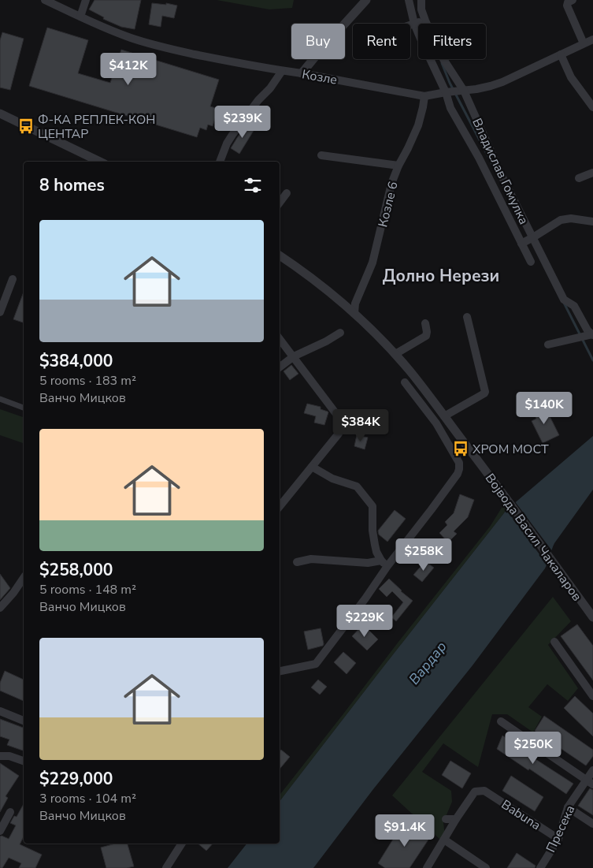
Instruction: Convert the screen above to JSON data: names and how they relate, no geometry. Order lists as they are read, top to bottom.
{
  "streets": {
    "street": [
      "Козле",
      "Владислав Гомулка",
      "Козле 6",
      "Војвода Васил Чакаларов",
      "Babuna",
      "Пресека"
    ]
  },
  "crossings": [
    ["Козле", "Владислав Гомулка"],
    ["Козле", "Козле 6"],
    ["Козле 6", "Војвода Васил Чакаларов"],
    ["Babuna", "Пресека"]
  ],
  "districts": ["Долно Нерези"],
  "water": ["Вардар"],
  "places": {
    "bus stop": ["Ф-КА РЕПЛЕК-КОН ЦЕНТАР", "ХРОМ МОСТ"]
  },
  "page": {
    "chip": ["Buy", "Rent", "Filters"],
    "price": [
      "$412K",
      "$239K",
      "$140K",
      "$384K",
      "$258K",
      "$229K",
      "$250K",
      "$91.4K"
    ],
    "heading": "8 homes",
    "list": [
      {
        "name": "$384,000",
        "note": "5 rooms · 183 m² · Ванчо Мицков"
      },
      {
        "name": "$258,000",
        "note": "5 rooms · 148 m² · Ванчо Мицков"
      },
      {
        "name": "$229,000",
        "note": "3 rooms · 104 m² · Ванчо Мицков"
      }
    ]
  }
}
